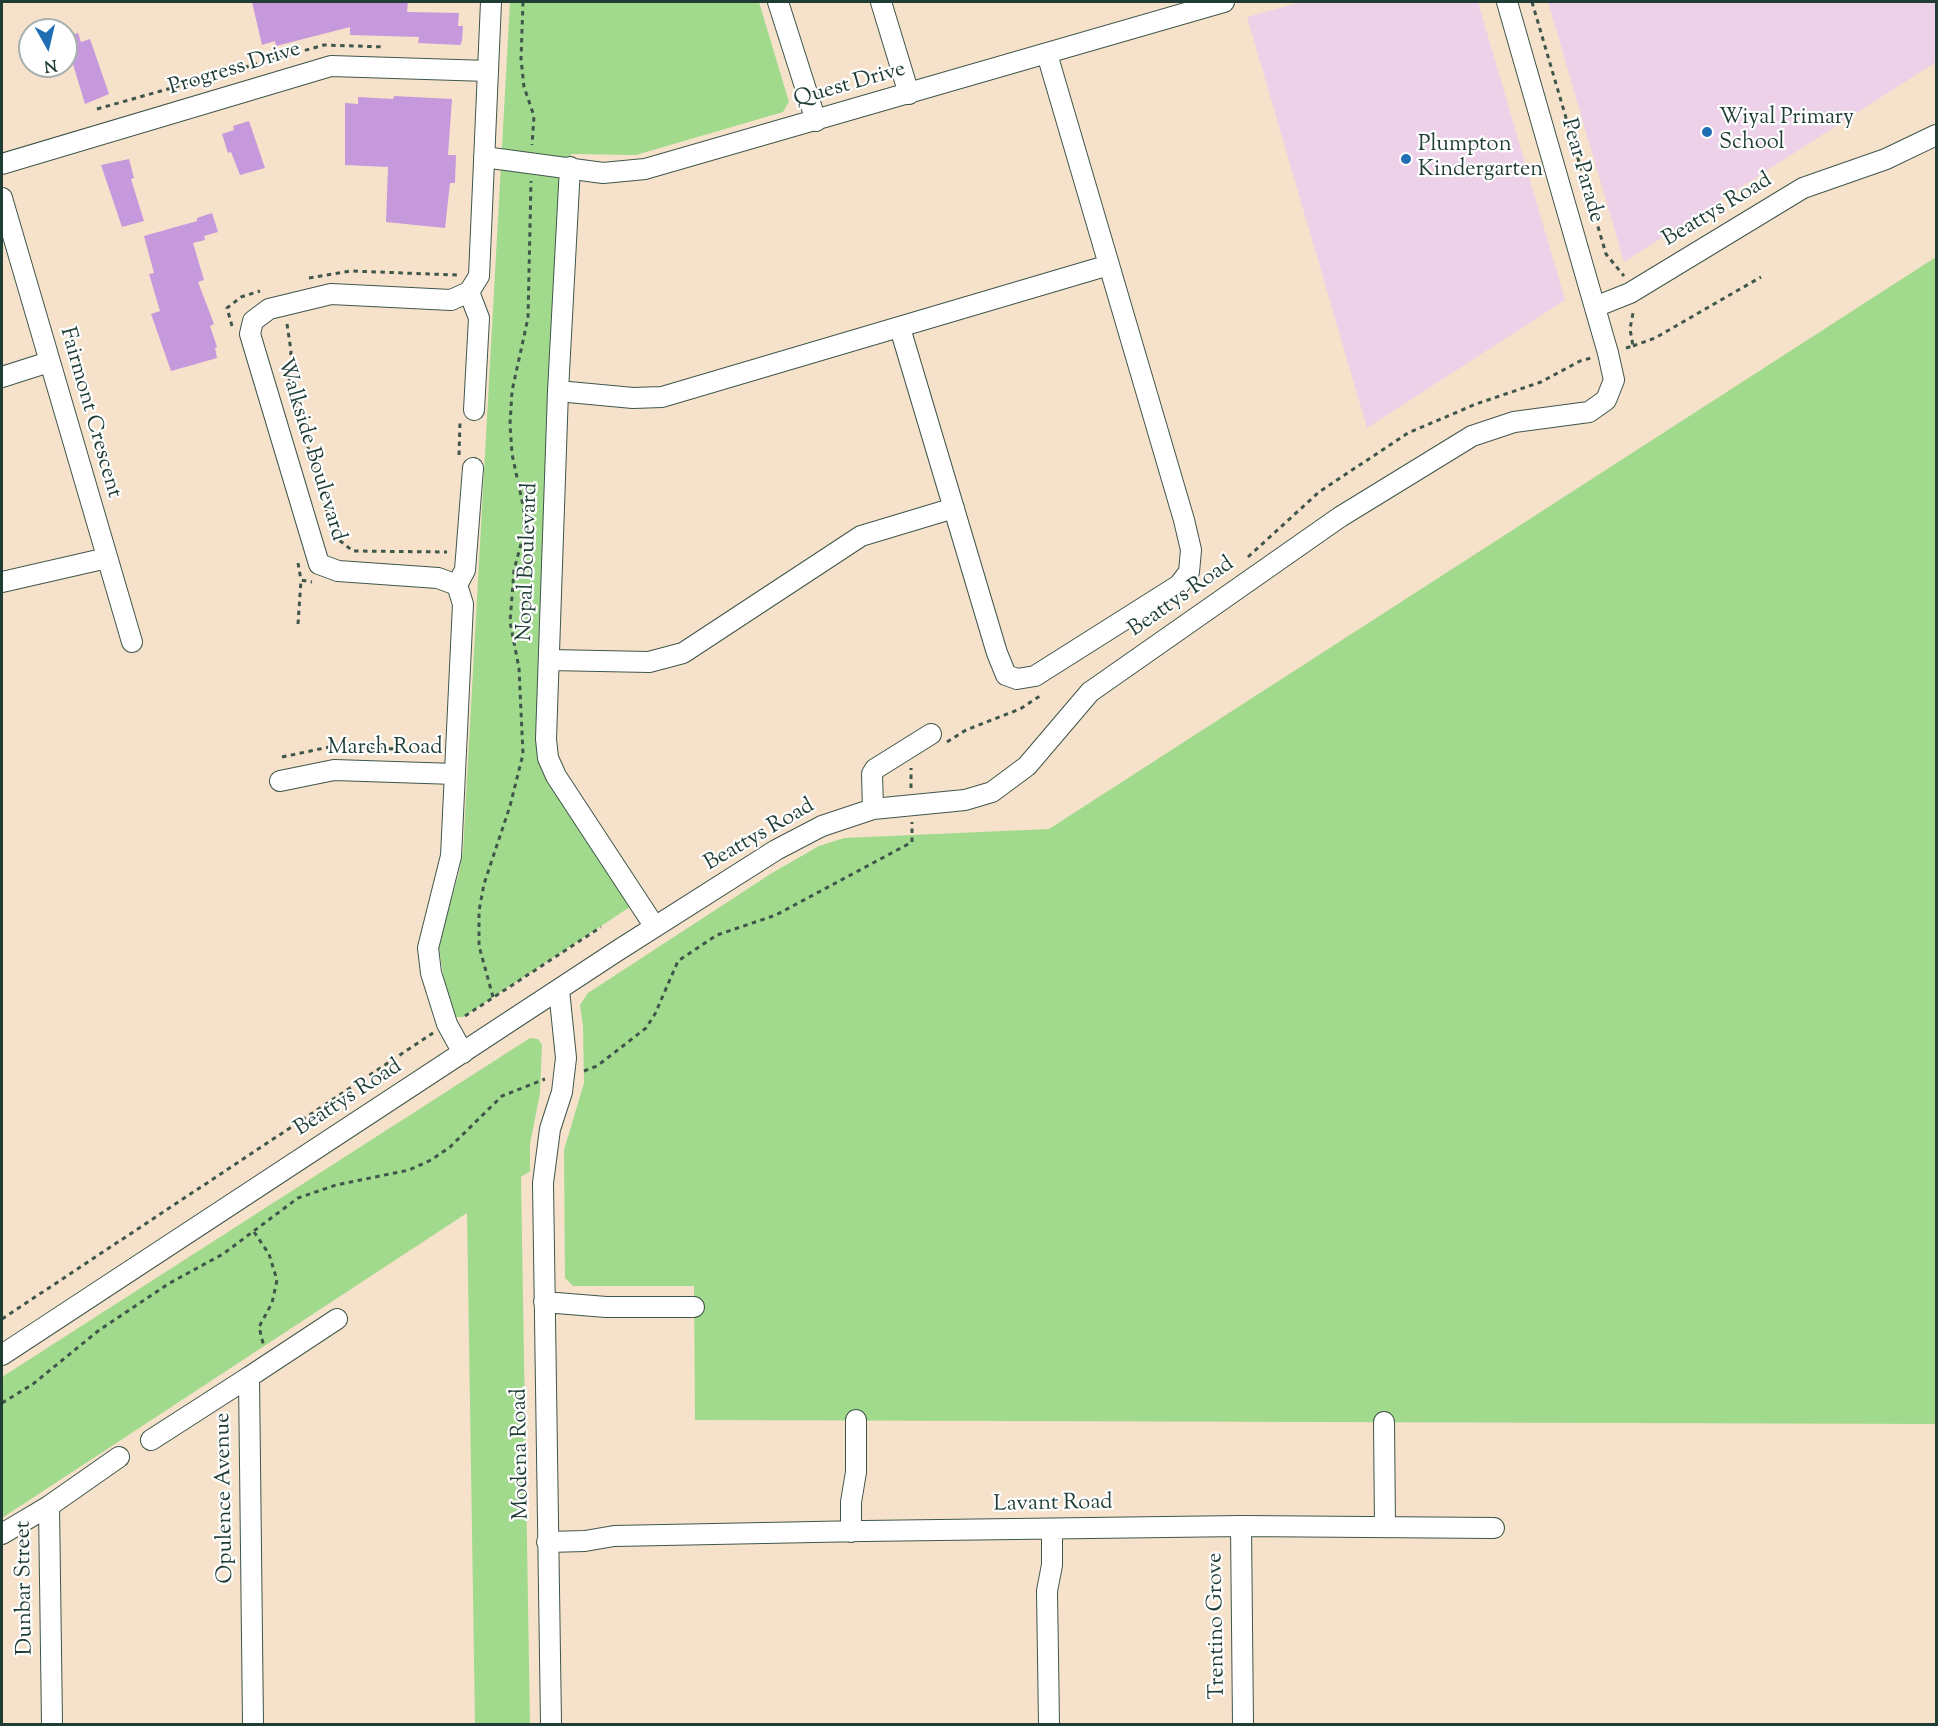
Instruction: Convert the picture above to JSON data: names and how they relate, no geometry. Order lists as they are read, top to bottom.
{
  "streets": {
    "street": [
      "Progress Drive",
      "Quest Drive",
      "Pear Parade",
      "Beattys Road",
      "Fairmont Crescent",
      "Walkside Boulevard",
      "Nopal Boulevard",
      "March Road",
      "Modena Road",
      "Opulence Avenue",
      "Lavant Road",
      "Dunbar Street",
      "Trentino Grove"
    ]
  },
  "crossings": [
    ["Quest Drive", "Nopal Boulevard"],
    ["Pear Parade", "Beattys Road"],
    ["Beattys Road", "Nopal Boulevard"],
    ["Beattys Road", "Modena Road"],
    ["Modena Road", "Lavant Road"],
    ["Lavant Road", "Trentino Grove"]
  ],
  "places": ["Wiyal Primary School", "Plumpton Kindergarten"],
  "north": "bottom"
}
